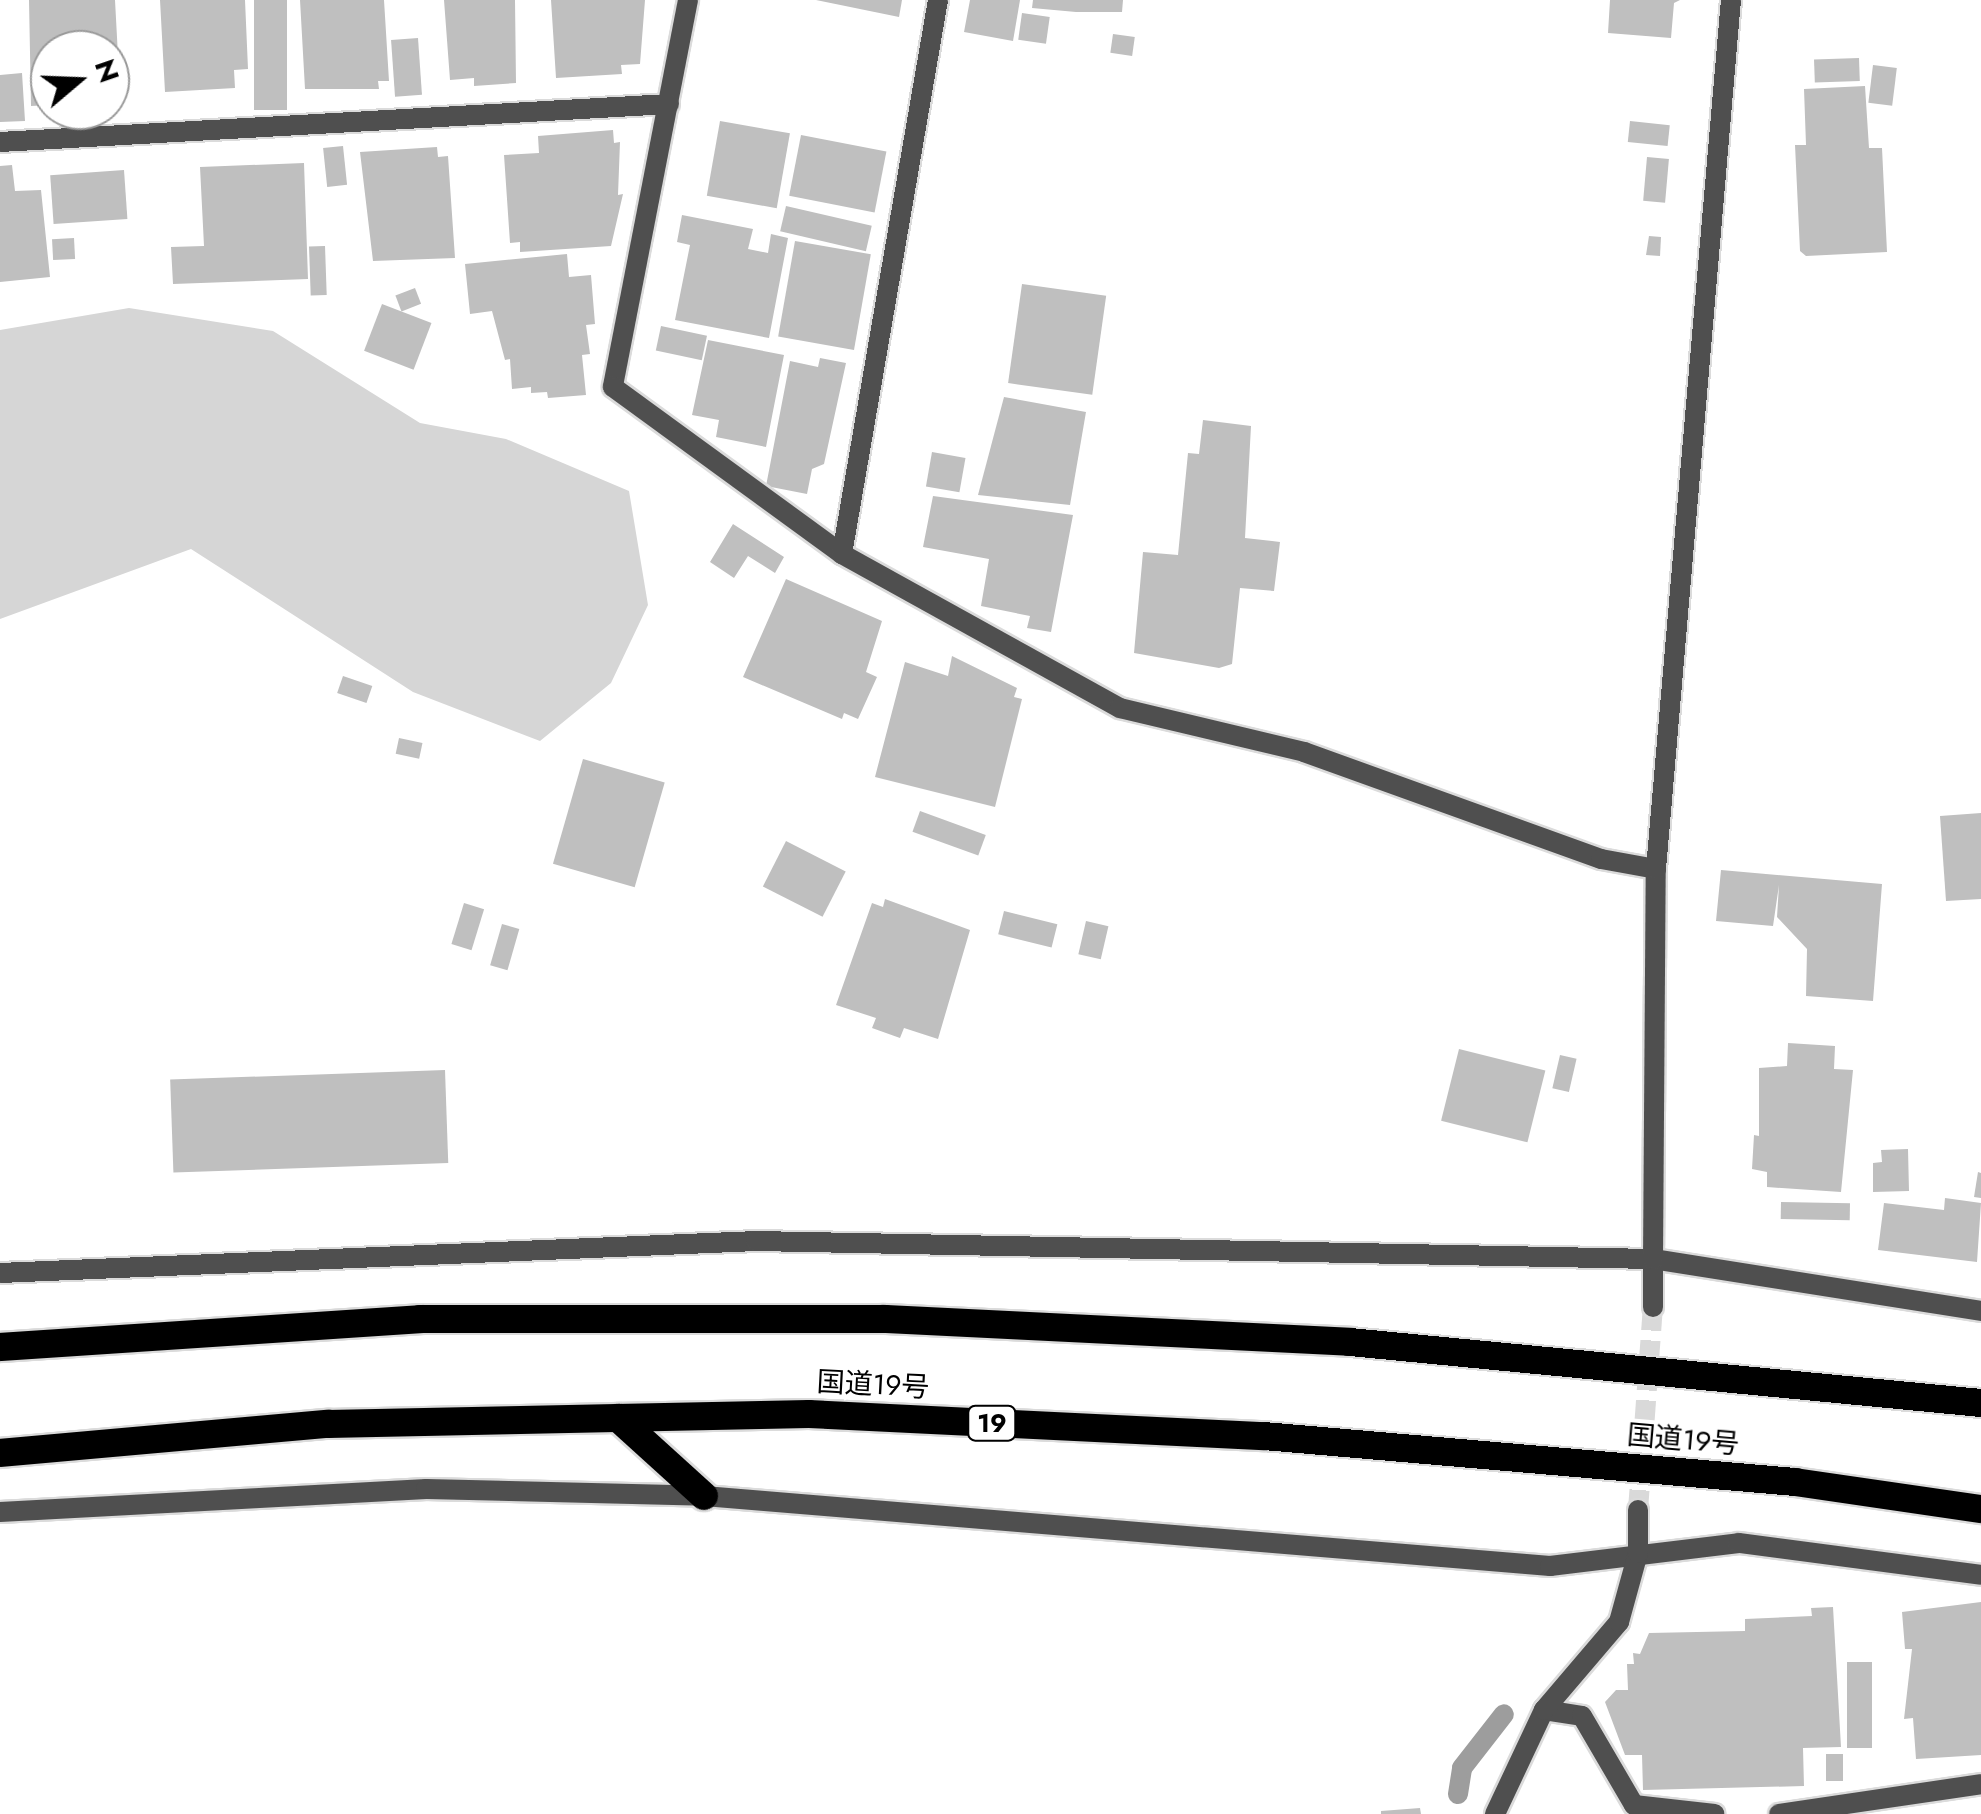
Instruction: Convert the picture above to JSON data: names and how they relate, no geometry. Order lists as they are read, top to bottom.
{
  "streets": {
    "highway": ["国道19号", "19"]
  },
  "north": "right"
}
